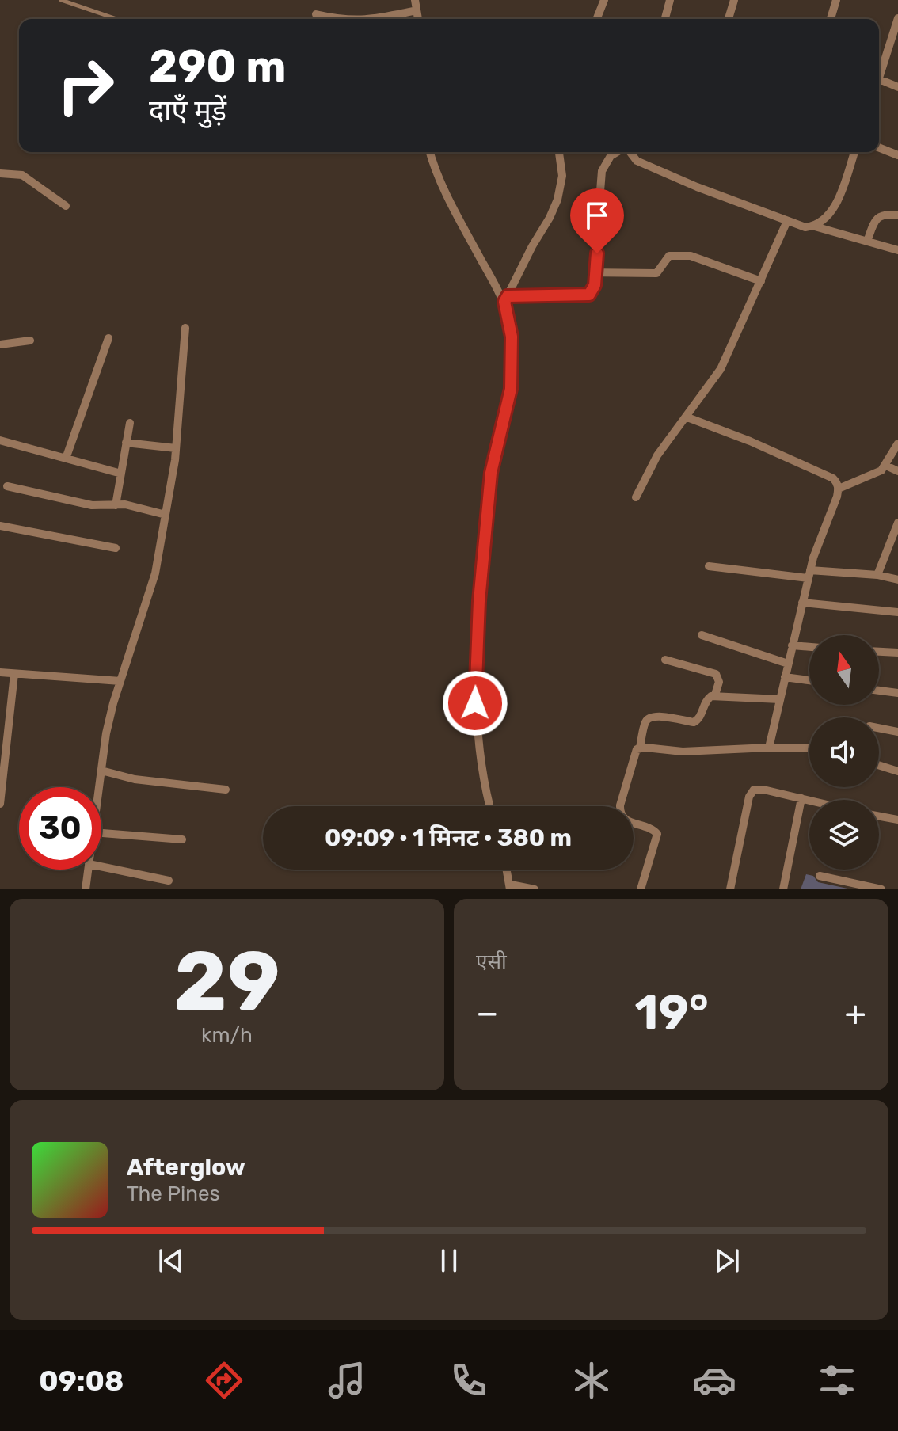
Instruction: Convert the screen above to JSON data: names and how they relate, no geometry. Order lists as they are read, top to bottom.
{
  "north": "top",
  "page": {
    "turn": ["290 m", "दाएँ मुड़ें"],
    "limit": "30",
    "trip": "09:09 · 1 मिनट · 380 m",
    "tile": [
      ["29", "km/h"],
      "एसी"
    ],
    "heat": ["−", "19°", "+"],
    "song": ["Afterglow", "The Pines"],
    "tabs": "09:08"
  }
}
